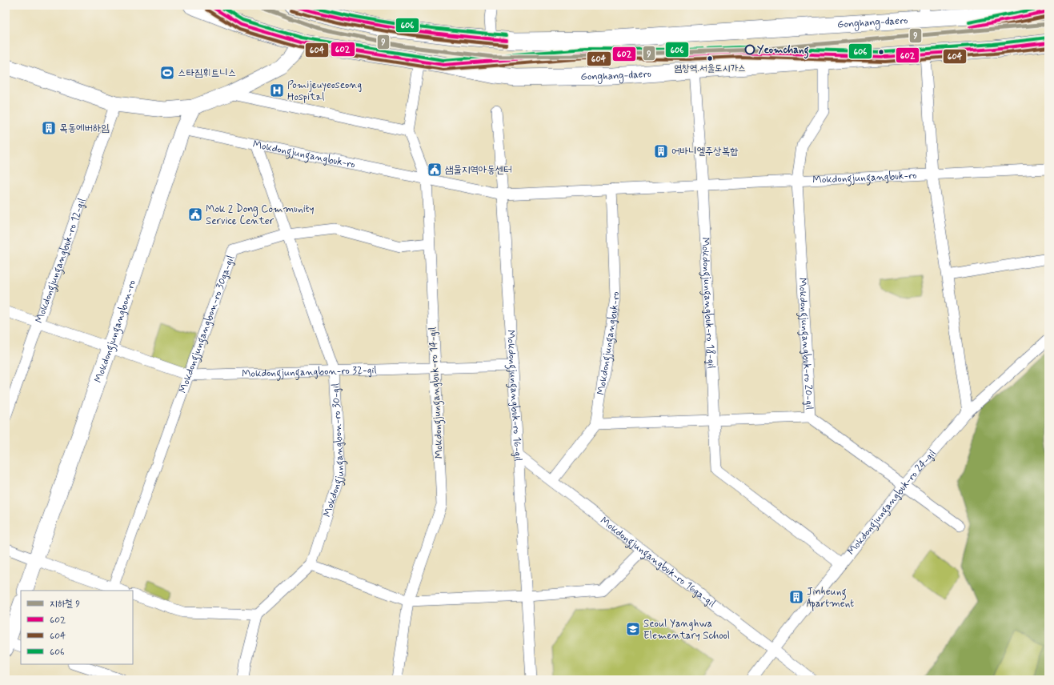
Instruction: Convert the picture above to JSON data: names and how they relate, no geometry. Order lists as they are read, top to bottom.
{
  "streets": {
    "main road": ["Gonghang-daero"],
    "street": [
      "Mokdongjungangbuk-ro",
      "Mokdongjungangbuk-ro 12-gil",
      "Mokdongjungangbuk-ro 18-gil",
      "Mokdongjungangbon-ro 30ga-gil",
      "Mokdongjungangbon-ro",
      "Mokdongjungangbuk-ro 20-gil",
      "Mokdongjungangbon-ro 32-gil",
      "Mokdongjungangbuk-ro 14-gil",
      "Mokdongjungangbuk-ro 16-gil",
      "Mokdongjungangbon-ro 30-gil",
      "Mokdongjungangbuk-ro 24-gil",
      "Mokdongjungangbuk-ro 16ga-gil"
    ]
  },
  "crossings": [
    ["Gonghang-daero", "Mokdongjungangbuk-ro"],
    ["Mokdongjungangbuk-ro", "Mokdongjungangbuk-ro 18-gil"],
    ["Mokdongjungangbuk-ro", "Mokdongjungangbon-ro"],
    ["Mokdongjungangbuk-ro", "Mokdongjungangbuk-ro 20-gil"],
    ["Mokdongjungangbuk-ro", "Mokdongjungangbuk-ro 14-gil"],
    ["Mokdongjungangbuk-ro", "Mokdongjungangbuk-ro 16-gil"],
    ["Mokdongjungangbuk-ro", "Mokdongjungangbon-ro 30-gil"],
    ["Mokdongjungangbuk-ro", "Mokdongjungangbuk-ro 16ga-gil"],
    ["Mokdongjungangbuk-ro 12-gil", "Mokdongjungangbon-ro 32-gil"],
    ["Mokdongjungangbuk-ro 18-gil", "Mokdongjungangbuk-ro 24-gil"],
    ["Mokdongjungangbon-ro 30ga-gil", "Mokdongjungangbon-ro 32-gil"],
    ["Mokdongjungangbon-ro 30ga-gil", "Mokdongjungangbuk-ro 14-gil"],
    ["Mokdongjungangbon-ro 30ga-gil", "Mokdongjungangbon-ro 30-gil"],
    ["Mokdongjungangbon-ro", "Mokdongjungangbon-ro 32-gil"],
    ["Mokdongjungangbuk-ro 20-gil", "Mokdongjungangbuk-ro 24-gil"],
    ["Mokdongjungangbon-ro 32-gil", "Mokdongjungangbuk-ro 14-gil"],
    ["Mokdongjungangbon-ro 32-gil", "Mokdongjungangbuk-ro 16-gil"],
    ["Mokdongjungangbon-ro 32-gil", "Mokdongjungangbon-ro 30-gil"],
    ["Mokdongjungangbuk-ro 16-gil", "Mokdongjungangbuk-ro 16ga-gil"],
    ["Mokdongjungangbuk-ro 24-gil", "Mokdongjungangbuk-ro 16ga-gil"]
  ],
  "places": {
    "other": ["Yeomchang", "염창역.서울도시가스"],
    "sports": ["스타짐휘트니스"],
    "hospital": ["Pomijeuyeoseong Hospital"],
    "building": ["목동에버하임", "어바니엘주상복합", "Jinheung Apartment"],
    "public building": ["샘물지역아동센터", "Mok 2 Dong Community Service Center"],
    "school or university": ["Seoul Yanghwa Elementary School"]
  },
  "lines": [
    "metro line 9",
    "transit line 602",
    "transit line 606",
    "transit line 604"
  ],
  "legend": [
    "지하철 9",
    "602",
    "604",
    "606"
  ]
}
